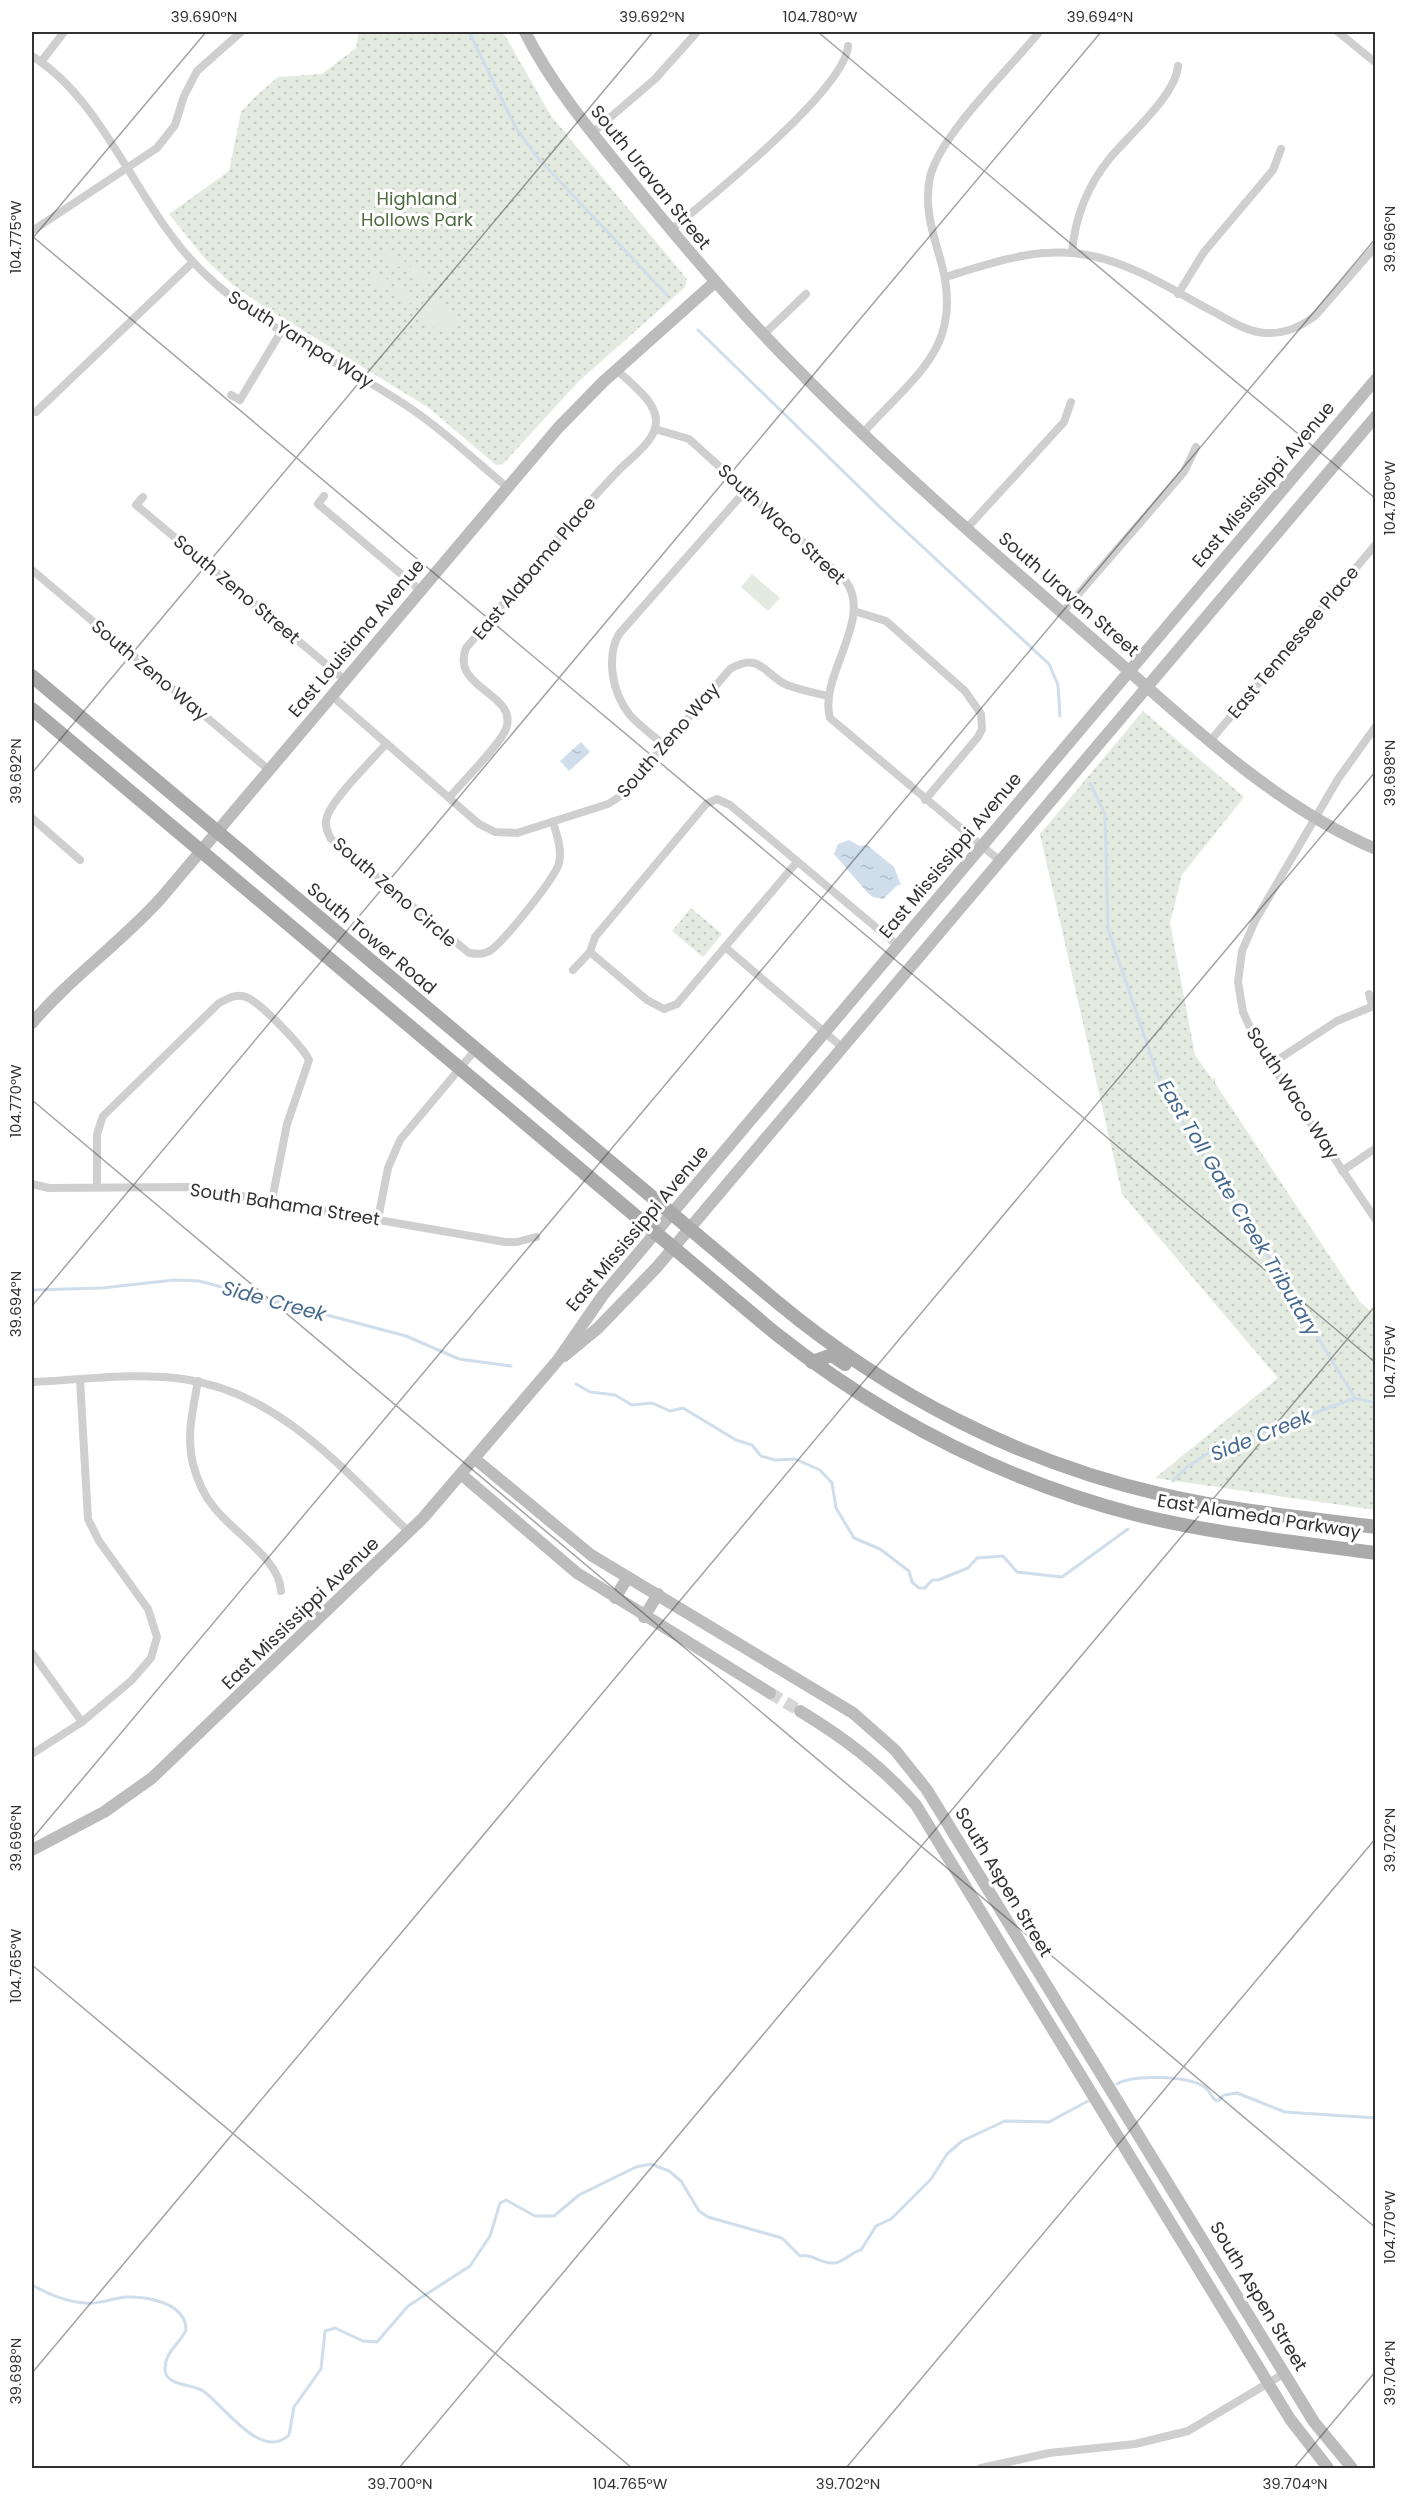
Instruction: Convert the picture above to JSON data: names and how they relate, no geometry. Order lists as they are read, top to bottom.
{
  "streets": {
    "main road": ["South Tower Road", "East Alameda Parkway"],
    "street": [
      "South Uravan Street",
      "South Yampa Way",
      "East Mississippi Avenue",
      "South Waco Street",
      "East Alabama Place",
      "South Zeno Street",
      "East Louisiana Avenue",
      "East Tennessee Place",
      "South Zeno Way",
      "South Zeno Circle",
      "South Waco Way",
      "South Bahama Street",
      "South Aspen Street"
    ]
  },
  "crossings": [
    ["South Uravan Street", "East Mississippi Avenue"],
    ["South Uravan Street", "East Louisiana Avenue"],
    ["South Uravan Street", "East Tennessee Place"],
    ["South Uravan Street", "South Waco Way"],
    ["South Yampa Way", "East Louisiana Avenue"],
    ["East Mississippi Avenue", "South Tower Road"],
    ["East Mississippi Avenue", "East Alameda Parkway"],
    ["East Mississippi Avenue", "South Aspen Street"],
    ["South Waco Street", "East Alabama Place"],
    ["East Alabama Place", "South Zeno Way"],
    ["South Zeno Street", "East Louisiana Avenue"],
    ["East Louisiana Avenue", "South Zeno Way"],
    ["East Louisiana Avenue", "South Tower Road"],
    ["South Zeno Way", "South Zeno Circle"],
    ["South Tower Road", "East Alameda Parkway"]
  ],
  "water": ["East Toll Gate Creek Tributary", "Side Creek"],
  "parks": ["Highland Hollows Park"],
  "coordinates": [
    "39.690°N",
    "39.692°N",
    "104.780°W",
    "39.694°N",
    "104.775°W",
    "39.696°N",
    "39.698°N",
    "104.770°W",
    "39.702°N",
    "104.765°W",
    "39.704°N",
    "39.700°N"
  ]
}
